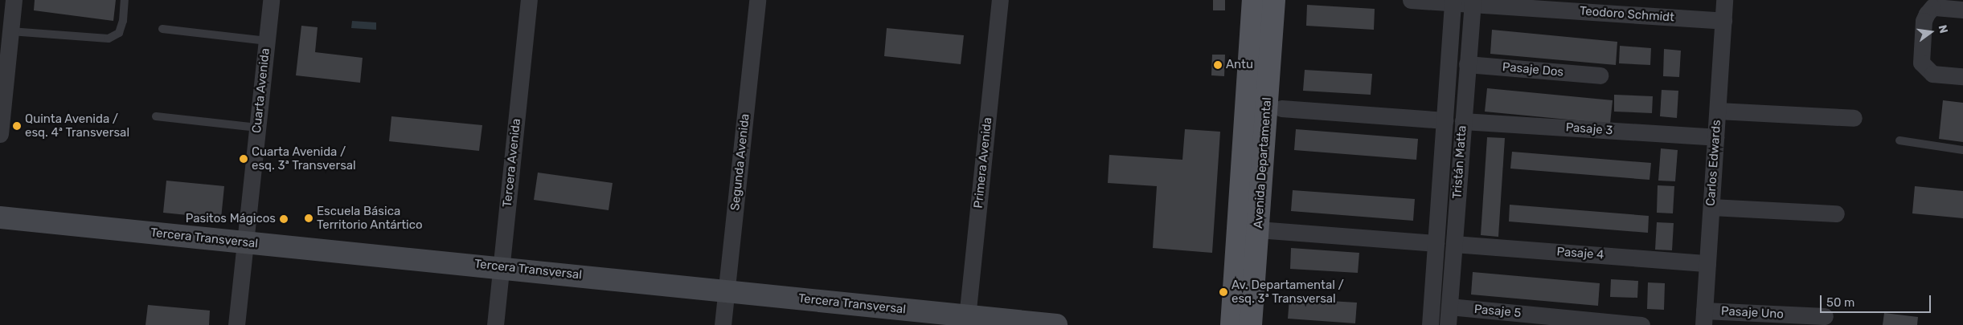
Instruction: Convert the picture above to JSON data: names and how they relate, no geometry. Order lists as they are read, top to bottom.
{
  "streets": {
    "main road": ["Avenida Departamental"],
    "street": [
      "Teodoro Schmidt",
      "Pasaje Dos",
      "Cuarta Avenida",
      "Pasaje 3",
      "Segunda Avenida",
      "Tristán Matta",
      "Tercera Avenida",
      "Primera Avenida",
      "Carlos Edwards",
      "Tercera Transversal",
      "Pasaje 4",
      "Pasaje 5",
      "Pasaje Uno"
    ]
  },
  "crossings": [
    ["Teodoro Schmidt", "Tristán Matta"],
    ["Teodoro Schmidt", "Carlos Edwards"],
    ["Pasaje Dos", "Tristán Matta"],
    ["Cuarta Avenida", "Tercera Transversal"],
    ["Pasaje 3", "Tristán Matta"],
    ["Pasaje 3", "Carlos Edwards"],
    ["Segunda Avenida", "Tercera Transversal"],
    ["Tristán Matta", "Pasaje 4"],
    ["Tristán Matta", "Pasaje 5"],
    ["Tercera Avenida", "Tercera Transversal"],
    ["Primera Avenida", "Tercera Transversal"],
    ["Carlos Edwards", "Pasaje 4"],
    ["Carlos Edwards", "Pasaje Uno"]
  ],
  "places": [
    "Antu",
    "Quinta Avenida / esq. 4ª Transversal",
    "Cuarta Avenida / esq. 3ª Transversal",
    "Escuela Básica Territorio Antártico",
    "Pasitos Mágicos",
    "Av. Departamental / esq. 3ª Transversal"
  ],
  "scale_bar": "50 m",
  "north": "right"
}
